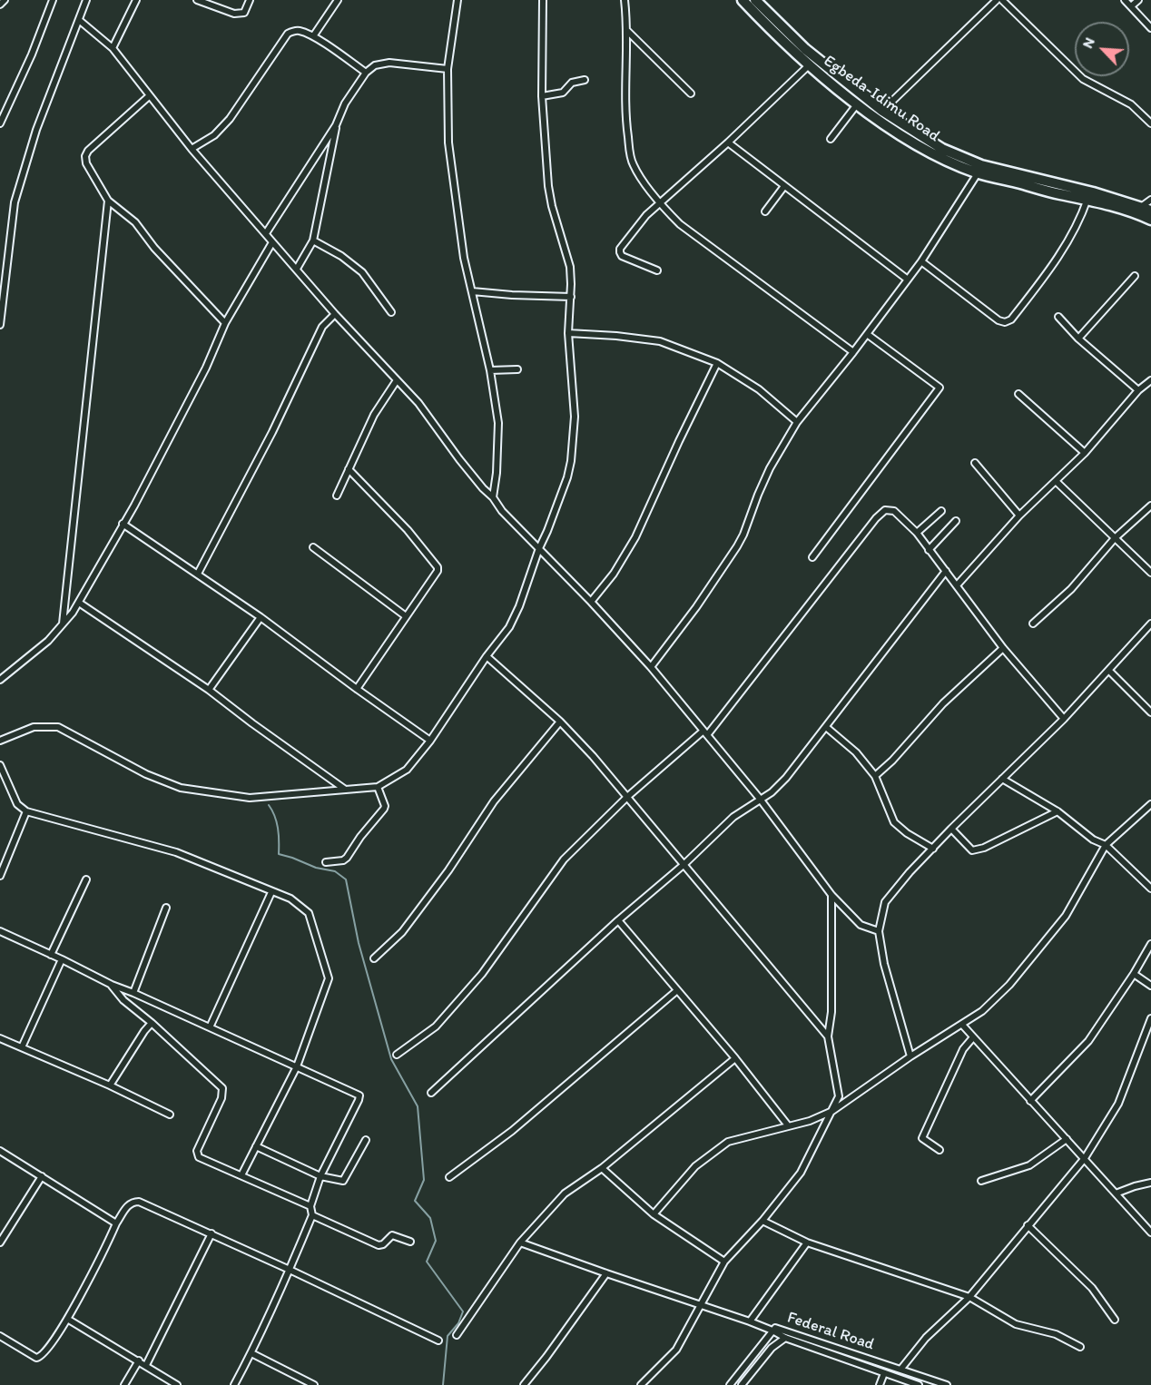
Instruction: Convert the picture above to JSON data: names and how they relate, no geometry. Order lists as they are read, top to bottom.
{
  "streets": {
    "main road": ["Egbeda-Idimu Road"],
    "street": ["Federal Road"]
  },
  "north": "top left"
}
